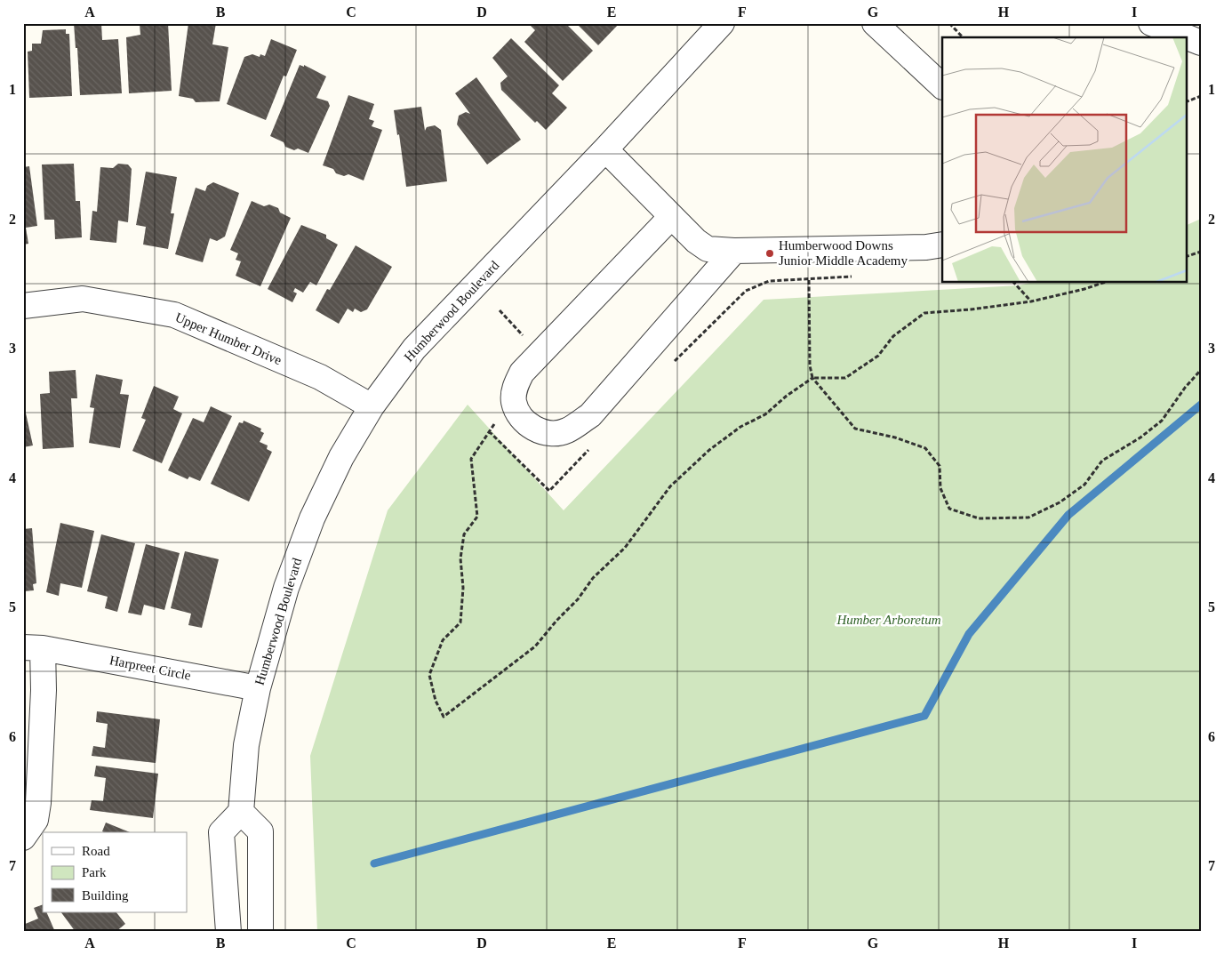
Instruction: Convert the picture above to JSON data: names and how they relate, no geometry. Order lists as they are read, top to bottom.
{
  "streets": {
    "street": ["Humberwood Boulevard", "Upper Humber Drive", "Harpreet Circle"]
  },
  "crossings": [
    ["Humberwood Boulevard", "Upper Humber Drive"],
    ["Humberwood Boulevard", "Harpreet Circle"]
  ],
  "parks": ["Humber Arboretum"],
  "places": ["Humberwood Downs Junior Middle Academy"],
  "legend": ["Road", "Park", "Building"],
  "grid": {
    "columns": [
      "A",
      "B",
      "C",
      "D",
      "E",
      "F",
      "G",
      "H",
      "I"
    ],
    "rows": [
      "1",
      "2",
      "3",
      "4",
      "5",
      "6",
      "7"
    ]
  }
}
